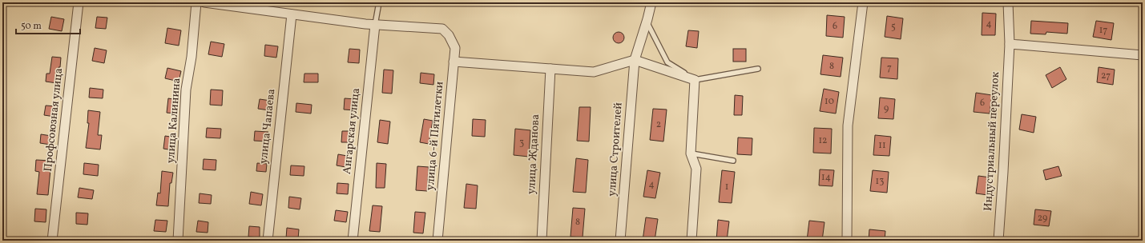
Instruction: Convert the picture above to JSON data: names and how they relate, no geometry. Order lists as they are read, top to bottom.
{
  "streets": {
    "street": [
      "Профсоюзная улица",
      "улица Калинина",
      "улица Чапаева",
      "Ангарская улица",
      "улица 6-й Пятилетки",
      "Индустриальный переулок",
      "улица Строителей",
      "улица Жданова"
    ]
  },
  "crossings": [
    ["Ангарская улица", "улица 6-й Пятилетки"]
  ],
  "house_numbers": [
    "4",
    "6",
    "5",
    "17",
    "8",
    "7",
    "27",
    "10",
    "6",
    "9",
    "2",
    "12",
    "3",
    "11",
    "14",
    "13",
    "4",
    "1",
    "29",
    "8"
  ],
  "scale_bar": "50 m"
}
